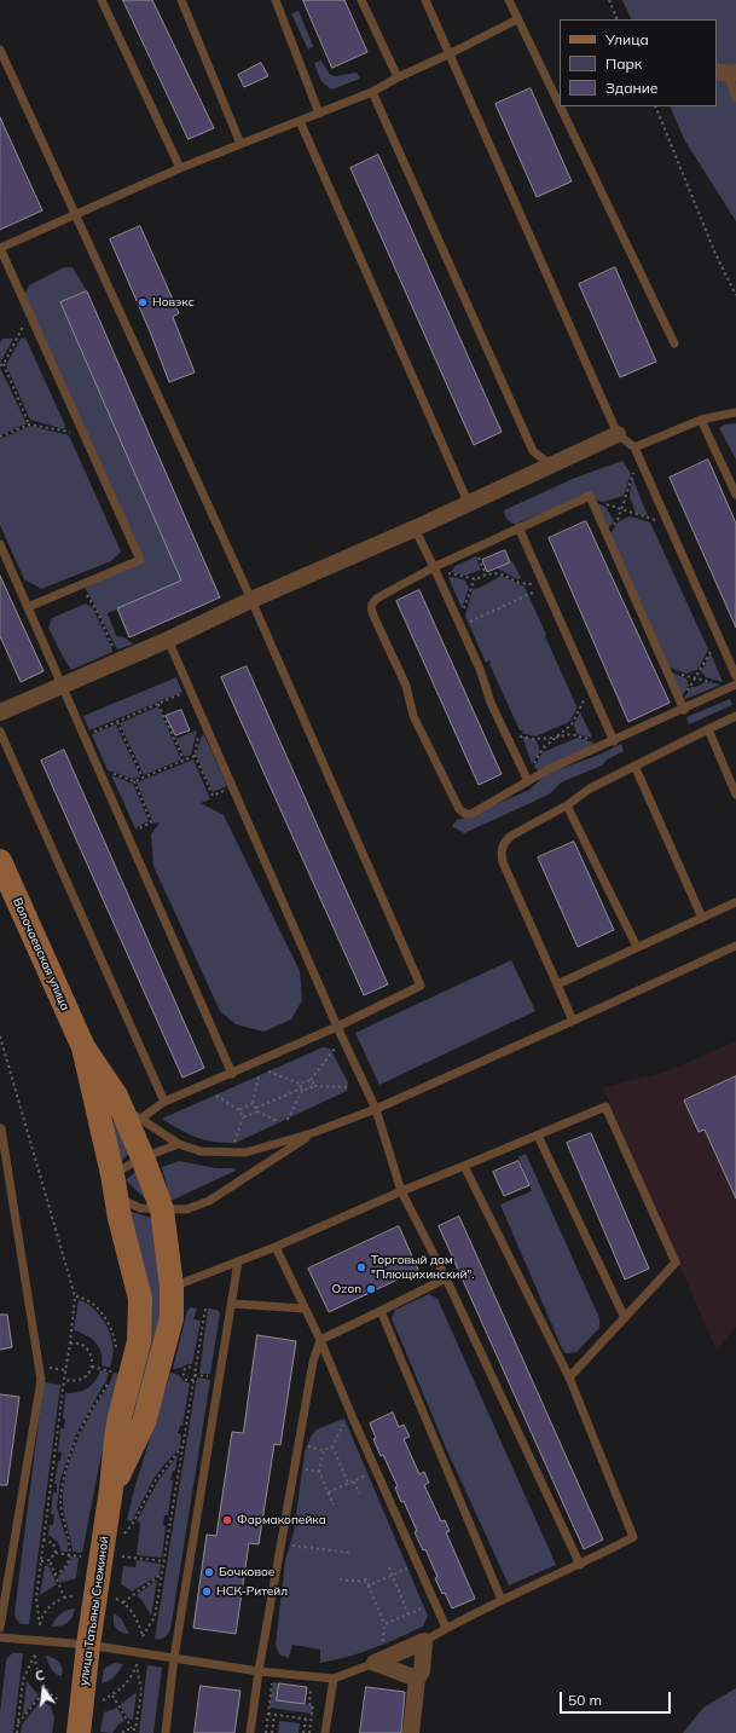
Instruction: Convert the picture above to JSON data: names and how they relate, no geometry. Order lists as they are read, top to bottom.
{
  "streets": {
    "street": ["Волочаевская улица", "улица Татьяны Снежиной"]
  },
  "crossings": [
    ["Волочаевская улица", "улица Татьяны Снежиной"]
  ],
  "places": [
    "Новэкс",
    "Торговый дом \"Плющихинский\".",
    "Ozon",
    "Фармакопейка",
    "Бочковое",
    "НСК-Ритейл"
  ],
  "legend": ["Улица", "Парк", "Здание"],
  "scale_bar": "50 m",
  "north": "top"
}
